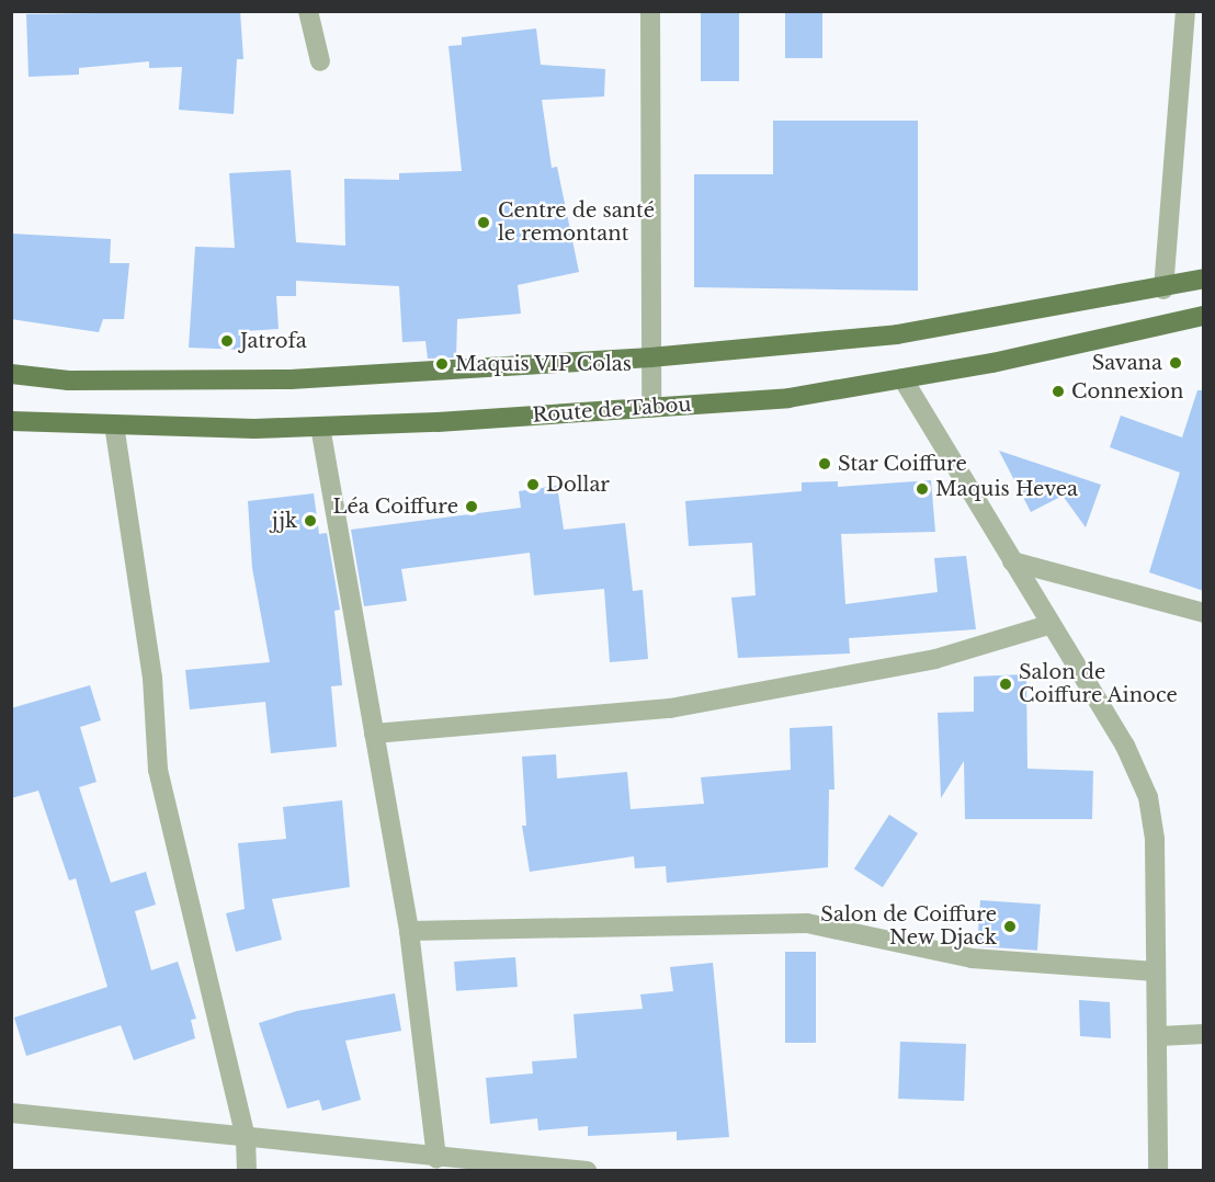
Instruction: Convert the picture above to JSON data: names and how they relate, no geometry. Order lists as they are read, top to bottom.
{
  "streets": {
    "main road": ["Route de Tabou"]
  },
  "places": [
    "Centre de santé le remontant",
    "Jatrofa",
    "Savana",
    "Maquis VIP Colas",
    "Connexion",
    "Star Coiffure",
    "Dollar",
    "Maquis Hevea",
    "Léa Coiffure",
    "jjk",
    "Salon de Coiffure Ainoce",
    "Salon de Coiffure New Djack"
  ]
}
